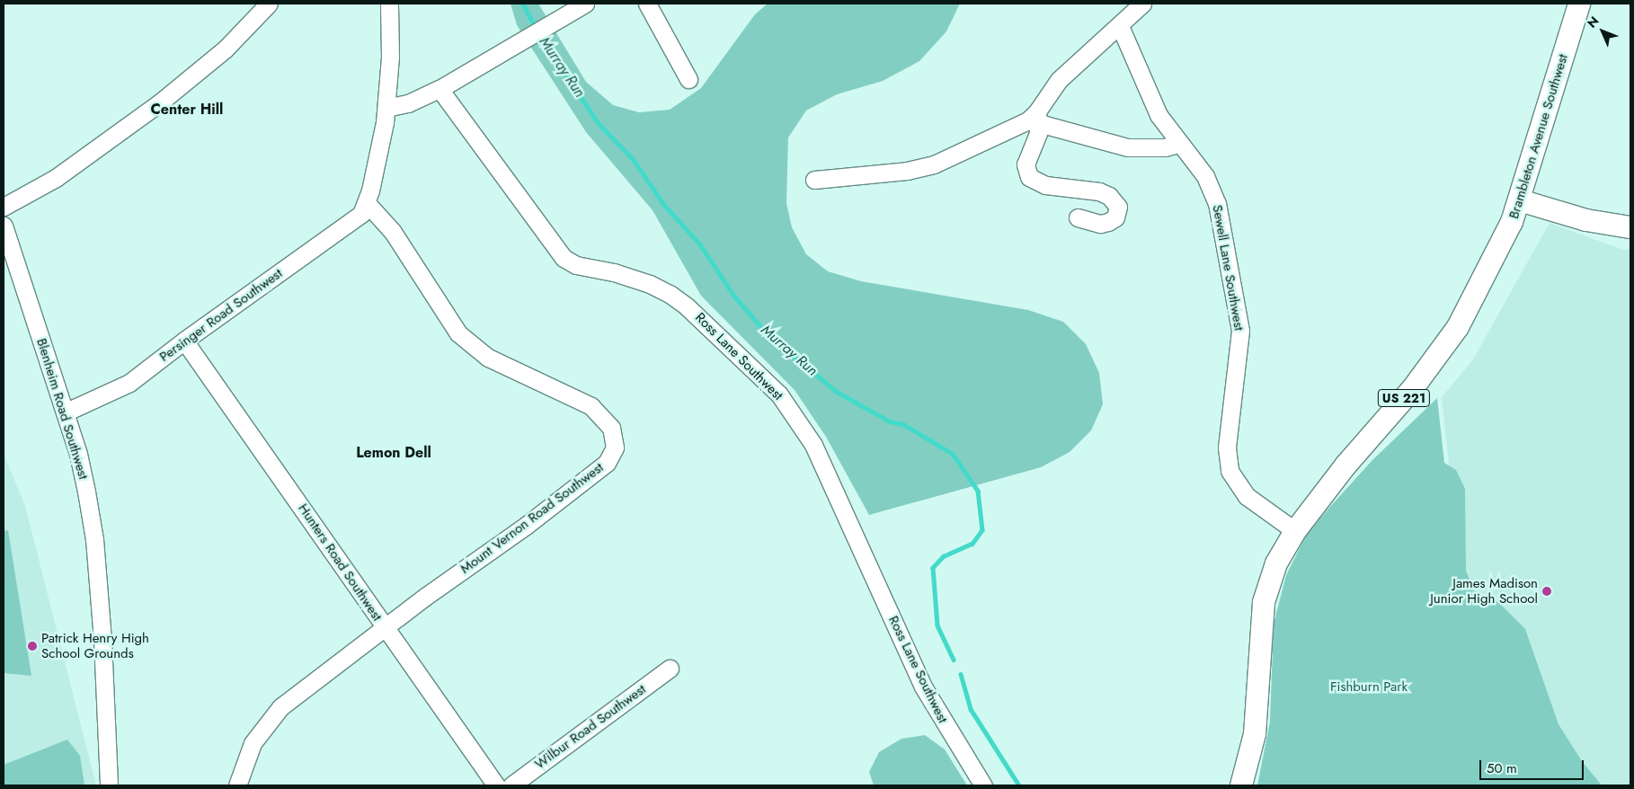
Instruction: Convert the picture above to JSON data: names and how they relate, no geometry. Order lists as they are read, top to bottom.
{
  "streets": {
    "main road": ["Brambleton Avenue Southwest", "US 221"],
    "street": [
      "Sewell Lane Southwest",
      "Persinger Road Southwest",
      "Ross Lane Southwest",
      "Blenheim Road Southwest",
      "Mount Vernon Road Southwest",
      "Hunters Road Southwest",
      "Wilbur Road Southwest"
    ]
  },
  "crossings": [
    ["Brambleton Avenue Southwest", "Sewell Lane Southwest"],
    ["Persinger Road Southwest", "Blenheim Road Southwest"],
    ["Persinger Road Southwest", "Mount Vernon Road Southwest"],
    ["Persinger Road Southwest", "Hunters Road Southwest"],
    ["Mount Vernon Road Southwest", "Hunters Road Southwest"]
  ],
  "districts": ["Center Hill", "Lemon Dell"],
  "water": ["Murray Run"],
  "parks": ["Fishburn Park"],
  "places": ["James Madison Junior High School", "Patrick Henry High School Grounds"],
  "scale_bar": "50 m",
  "north": "top left"
}
